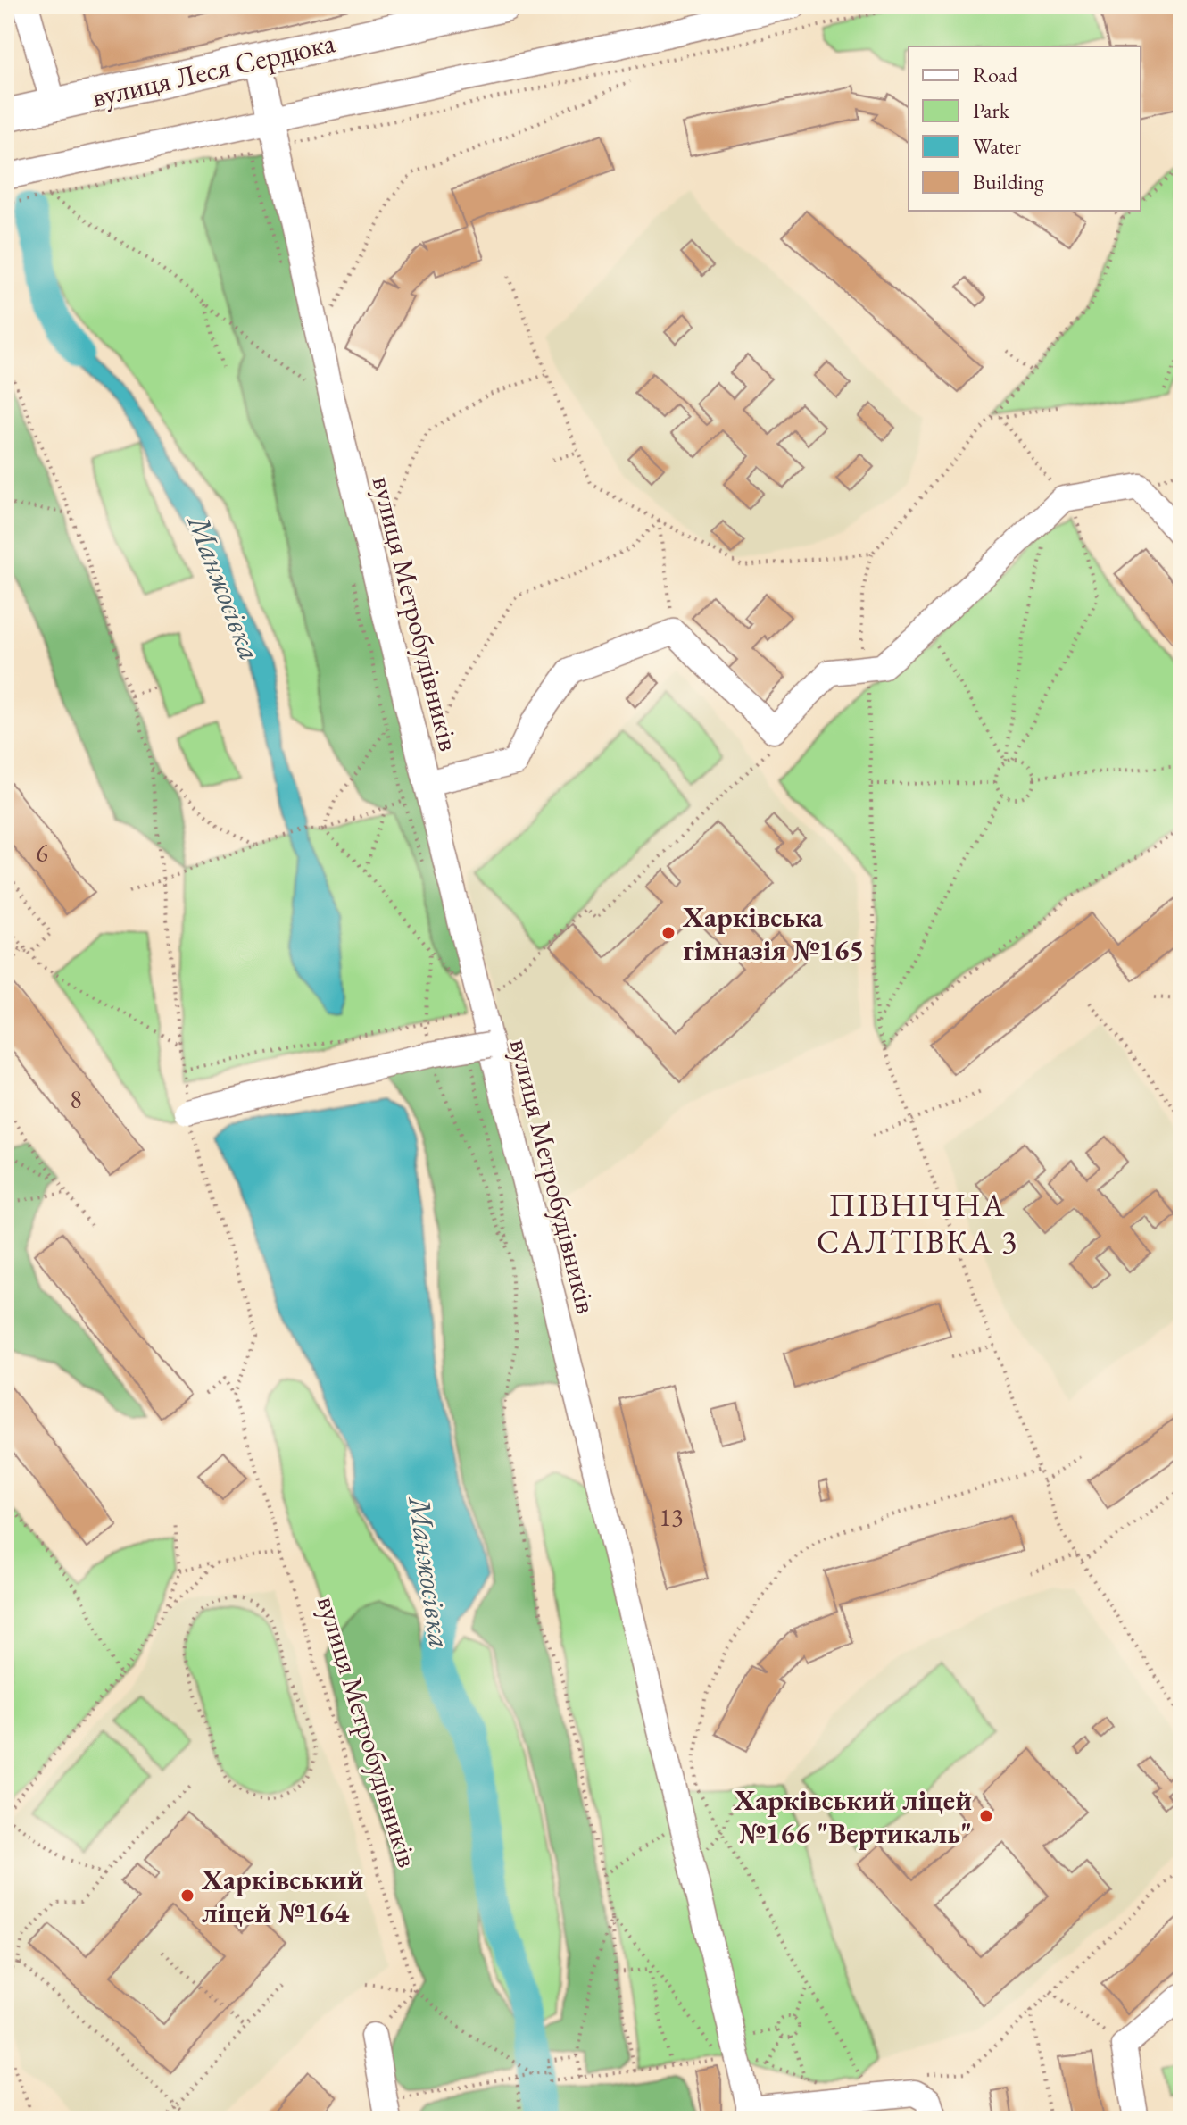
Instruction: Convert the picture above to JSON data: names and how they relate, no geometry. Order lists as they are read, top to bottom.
{
  "streets": {
    "main road": ["вулиця Леся Сердюка"],
    "street": ["вулиця Метробудівників"]
  },
  "crossings": [
    ["вулиця Леся Сердюка", "вулиця Метробудівників"]
  ],
  "districts": ["ПІВНІЧНА САЛТІВКА 3"],
  "water": ["Манжосівка"],
  "places": ["Харківська гімназія №165", "Харківський ліцей №166 \"Вертикаль\"", "Харківський ліцей №164"],
  "house_numbers": ["6", "8", "13"],
  "legend": [
    "Road",
    "Park",
    "Water",
    "Building"
  ]
}
